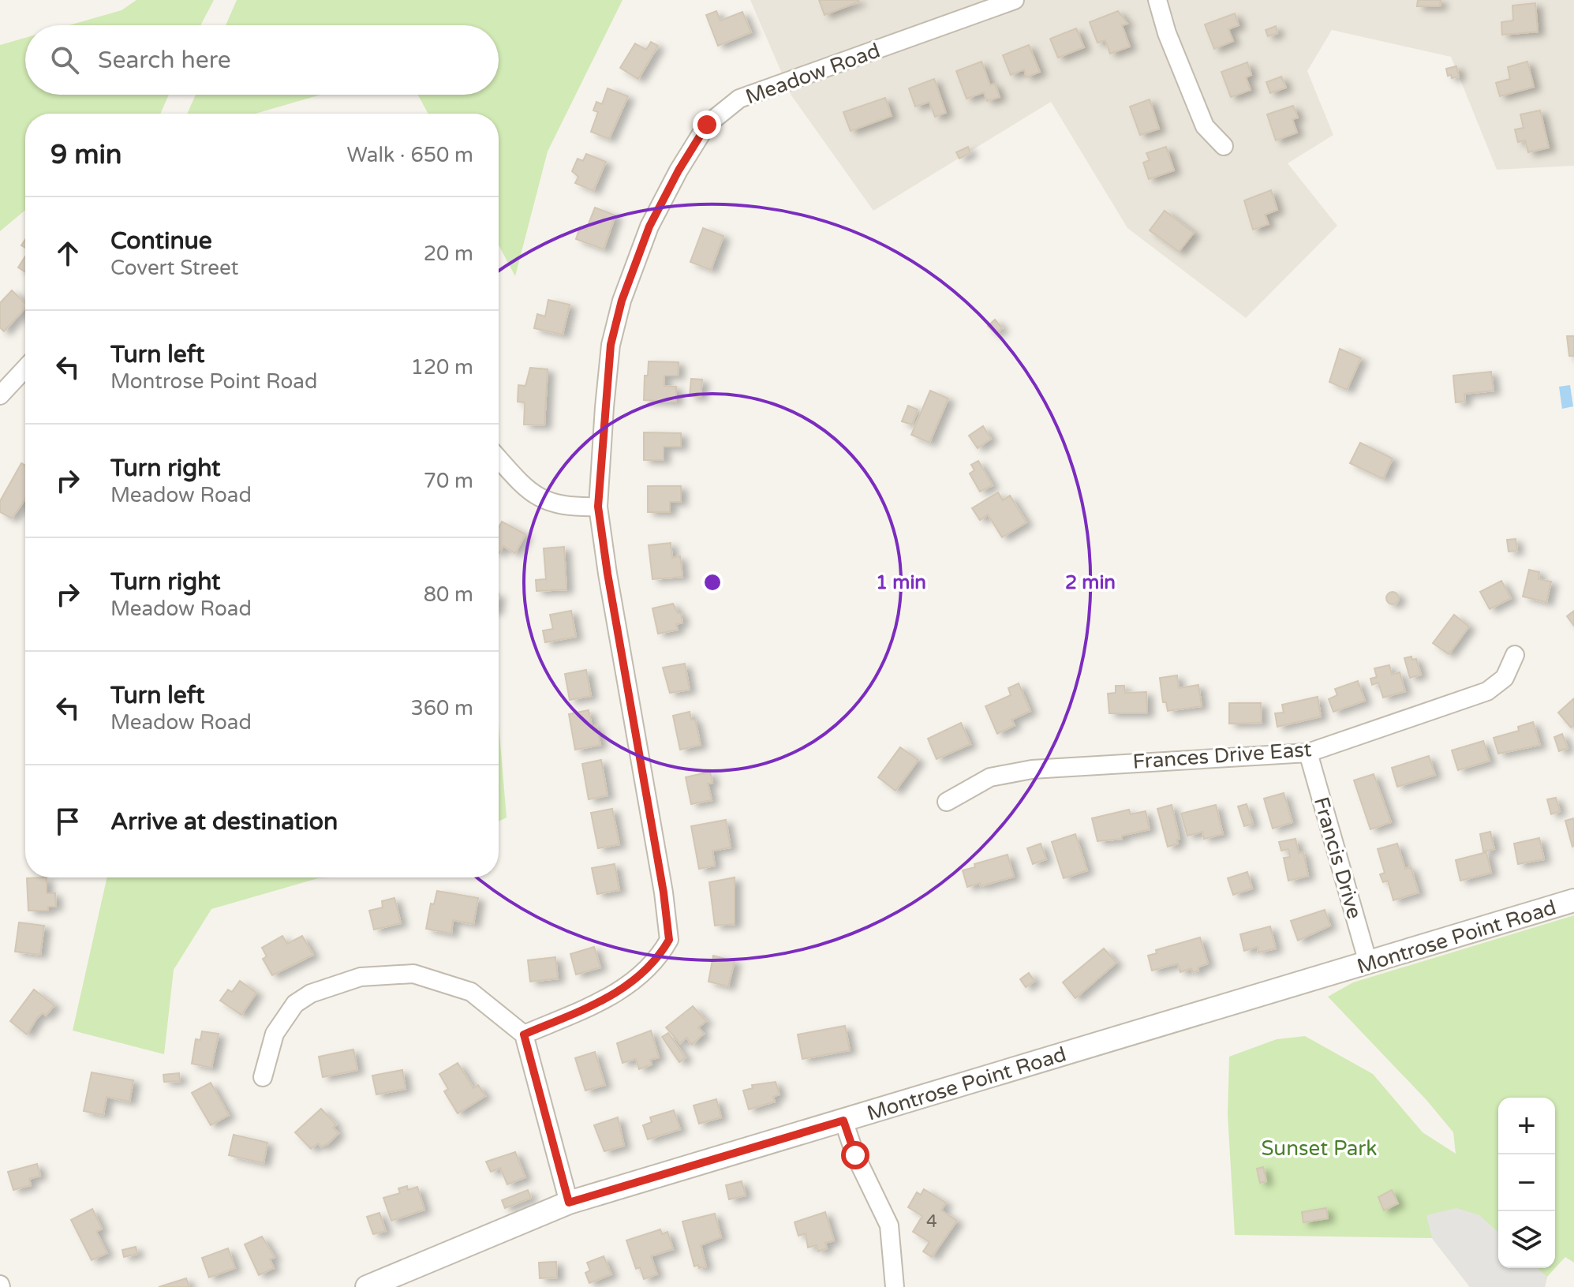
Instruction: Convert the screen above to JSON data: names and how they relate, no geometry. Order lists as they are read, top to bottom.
{
  "streets": {
    "street": [
      "Meadow Road",
      "Frances Drive East",
      "Francis Drive",
      "Montrose Point Road"
    ]
  },
  "crossings": [
    ["Frances Drive East", "Francis Drive"],
    ["Francis Drive", "Montrose Point Road"]
  ],
  "parks": ["Sunset Park"],
  "house_numbers": ["4"],
  "page": {
    "search": "Search here",
    "heading": ["9 min", "Walk · 650 m"],
    "list": [
      ["Continue", "Covert Street", "20 m"],
      ["Turn left", "Montrose Point Road", "120 m"],
      ["Turn right", "Meadow Road", "70 m"],
      ["Turn right", "Meadow Road", "80 m"],
      ["Turn left", "Meadow Road", "360 m"],
      "Arrive at destination"
    ],
    "map_buttons": ["+", "−"]
  },
  "rings": ["1 min", "2 min"]
}
